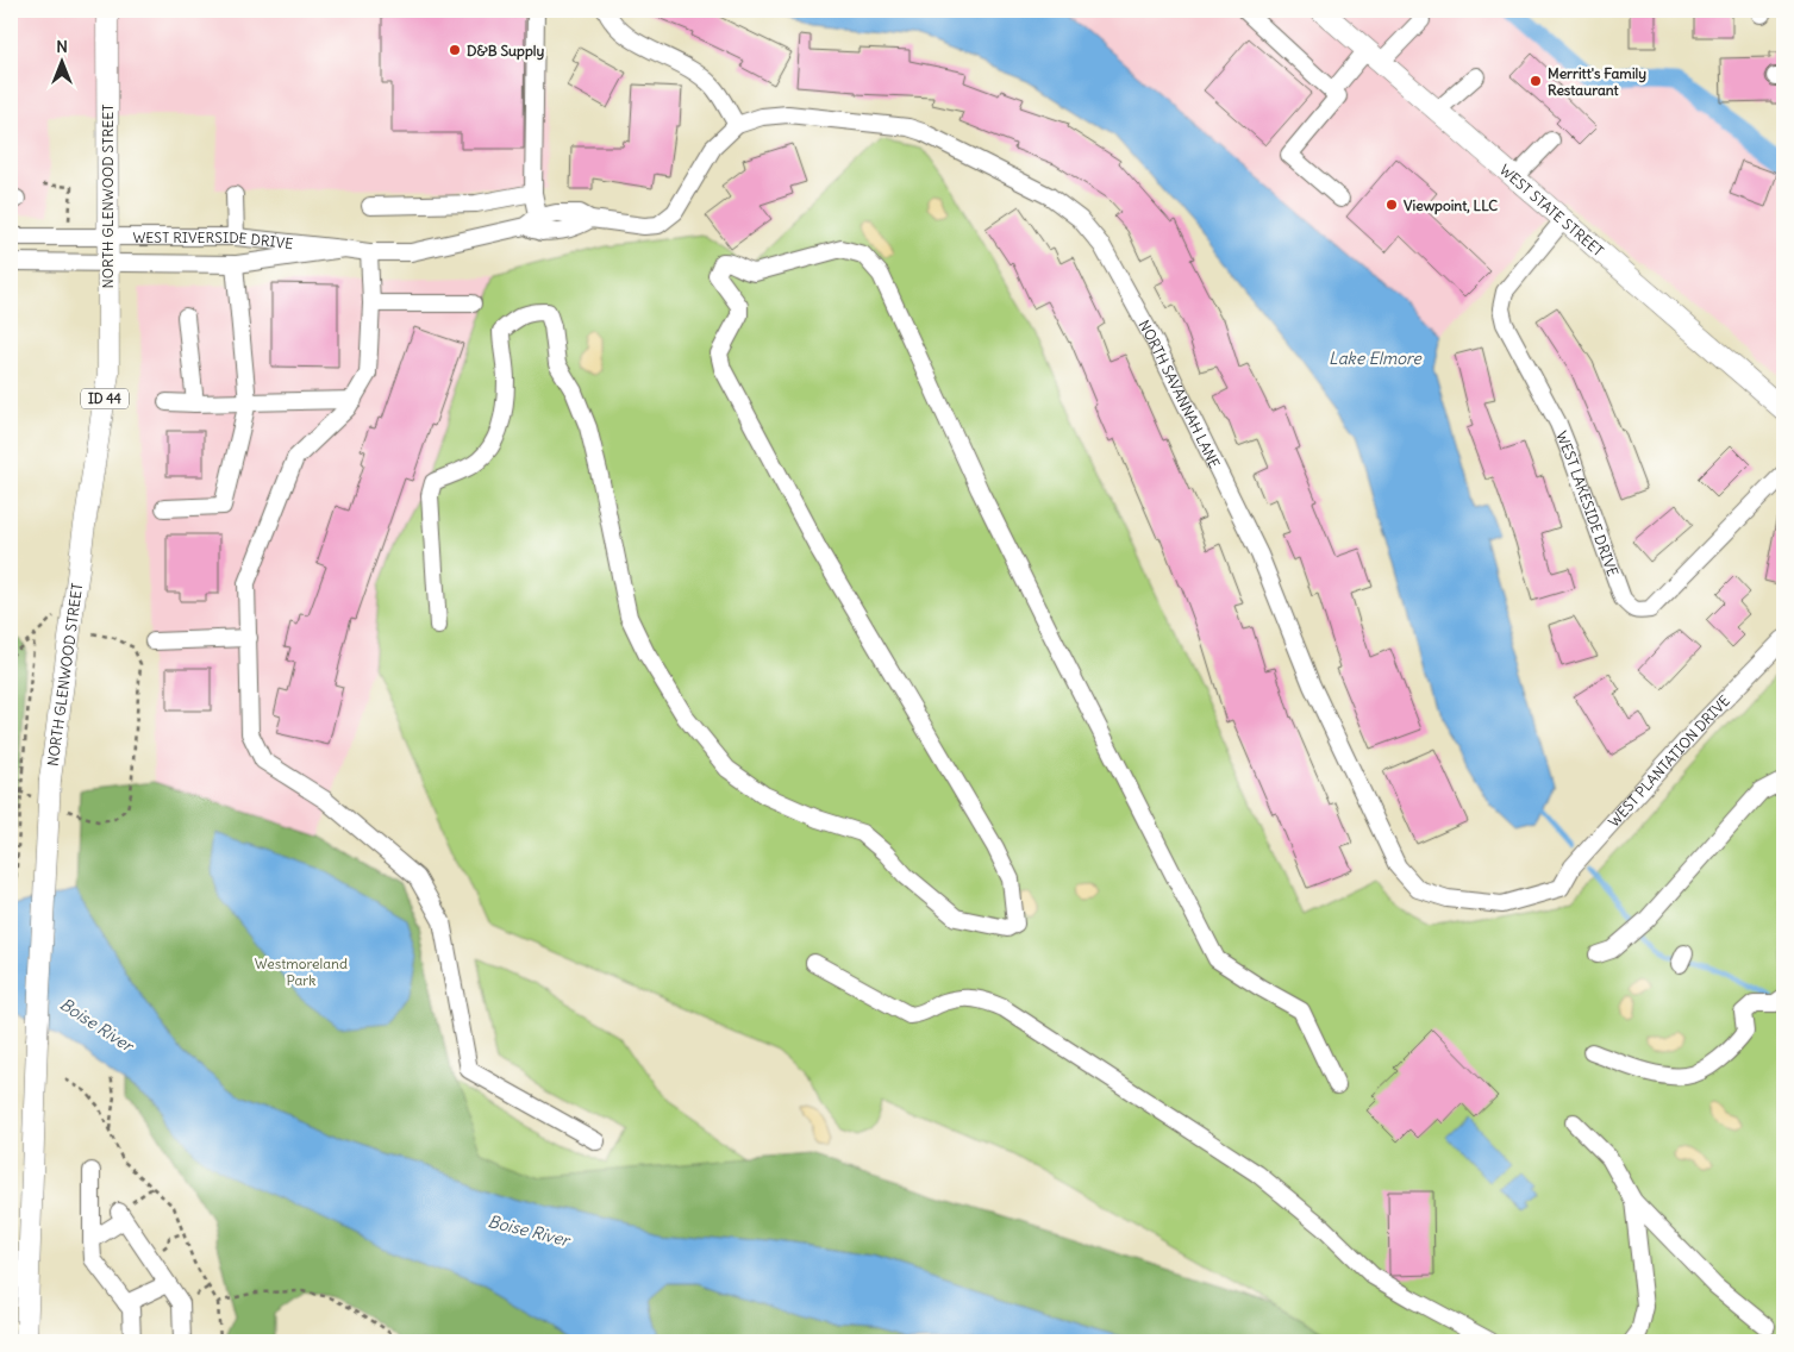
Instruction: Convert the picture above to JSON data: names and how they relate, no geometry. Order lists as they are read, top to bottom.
{
  "streets": {
    "main road": ["NORTH GLENWOOD STREET", "WEST STATE STREET", "ID 44"],
    "street": [
      "WEST RIVERSIDE DRIVE",
      "NORTH SAVANNAH LANE",
      "WEST LAKESIDE DRIVE",
      "WEST PLANTATION DRIVE"
    ]
  },
  "crossings": [
    ["NORTH GLENWOOD STREET", "WEST RIVERSIDE DRIVE"],
    ["WEST STATE STREET", "WEST LAKESIDE DRIVE"],
    ["WEST RIVERSIDE DRIVE", "NORTH SAVANNAH LANE"],
    ["NORTH SAVANNAH LANE", "WEST PLANTATION DRIVE"]
  ],
  "water": ["Lake Elmore", "Boise River"],
  "parks": ["Westmoreland Park"],
  "places": ["D&B Supply", "Merritt's Family Restaurant", "Viewpoint, LLC"],
  "north": "top"
}
